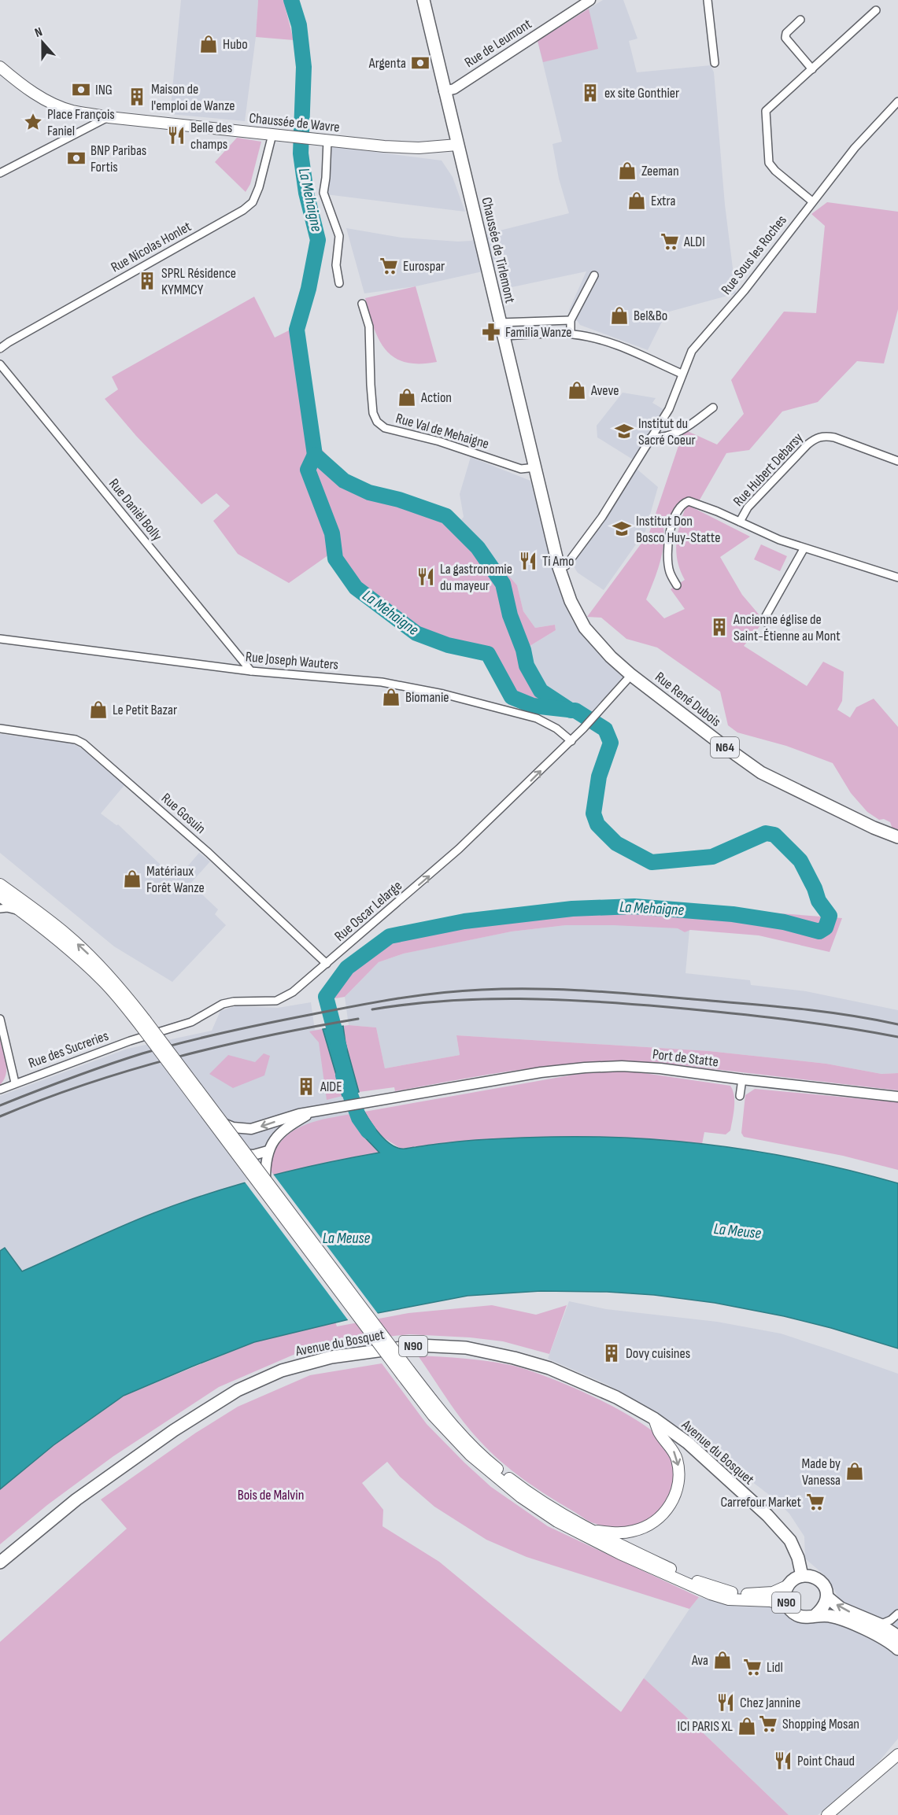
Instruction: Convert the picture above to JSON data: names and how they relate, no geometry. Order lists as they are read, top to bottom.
{
  "streets": {
    "main road": [
      "Chaussée de Wavre",
      "Chaussée de Tirlemont",
      "Rue René Dubois",
      "N64",
      "Avenue du Bosquet",
      "N90"
    ],
    "street": [
      "Rue de Leumont",
      "Rue Nicolas Honlet",
      "Rue Sous les Roches",
      "Rue Val de Mehaigne",
      "Rue Hubert Debarsy",
      "Rue Danièl Bolly",
      "Rue Joseph Wauters",
      "Rue Gosuin",
      "Rue Oscar Lelarge",
      "Rue des Sucreries",
      "Port de Statte"
    ]
  },
  "crossings": [
    ["Rue de Leumont", "Chaussée de Tirlemont"],
    ["Chaussée de Wavre", "Rue Nicolas Honlet"],
    ["Chaussée de Wavre", "Chaussée de Tirlemont"],
    ["Chaussée de Tirlemont", "Rue Val de Mehaigne"],
    ["Chaussée de Tirlemont", "Rue René Dubois"],
    ["Rue Sous les Roches", "Rue René Dubois"],
    ["Rue Danièl Bolly", "Rue Joseph Wauters"],
    ["Rue Joseph Wauters", "Rue Oscar Lelarge"],
    ["Rue René Dubois", "Rue Oscar Lelarge"],
    ["Rue Gosuin", "Rue Oscar Lelarge"],
    ["Rue Oscar Lelarge", "Rue des Sucreries"],
    ["Avenue du Bosquet", "N90"]
  ],
  "one_way": ["Rue Oscar Lelarge"],
  "water": ["La Mehaigne", "La Meuse"],
  "parks": ["Bois de Malvin"],
  "places": {
    "shop": [
      "Hubo",
      "Zeeman",
      "Extra",
      "Bel&Bo",
      "Aveve",
      "Action",
      "Biomanie",
      "Le Petit Bazar",
      "Matériaux Forêt Wanze",
      "Made by Vanessa",
      "Ava",
      "ICI PARIS XL"
    ],
    "bank": ["Argenta", "ING", "BNP Paribas Fortis"],
    "building": [
      "ex site Gonthier",
      "Maison de l'emploi de Wanze",
      "SPRL Résidence KYMMCY",
      "Ancienne église de Saint-Étienne au Mont",
      "AIDE",
      "Dovy cuisines"
    ],
    "place": ["Place François Faniel"],
    "restaurant": [
      "Belle des champs",
      "Ti Amo",
      "La gastronomie du mayeur",
      "Chez Jannine",
      "Point Chaud"
    ],
    "supermarket": [
      "ALDI",
      "Eurospar",
      "Carrefour Market",
      "Lidl",
      "Shopping Mosan"
    ],
    "pharmacy": ["Familia Wanze"],
    "school or university": ["Institut du Sacré Coeur", "Institut Don Bosco Huy-Statte"]
  },
  "north": "top"
}
